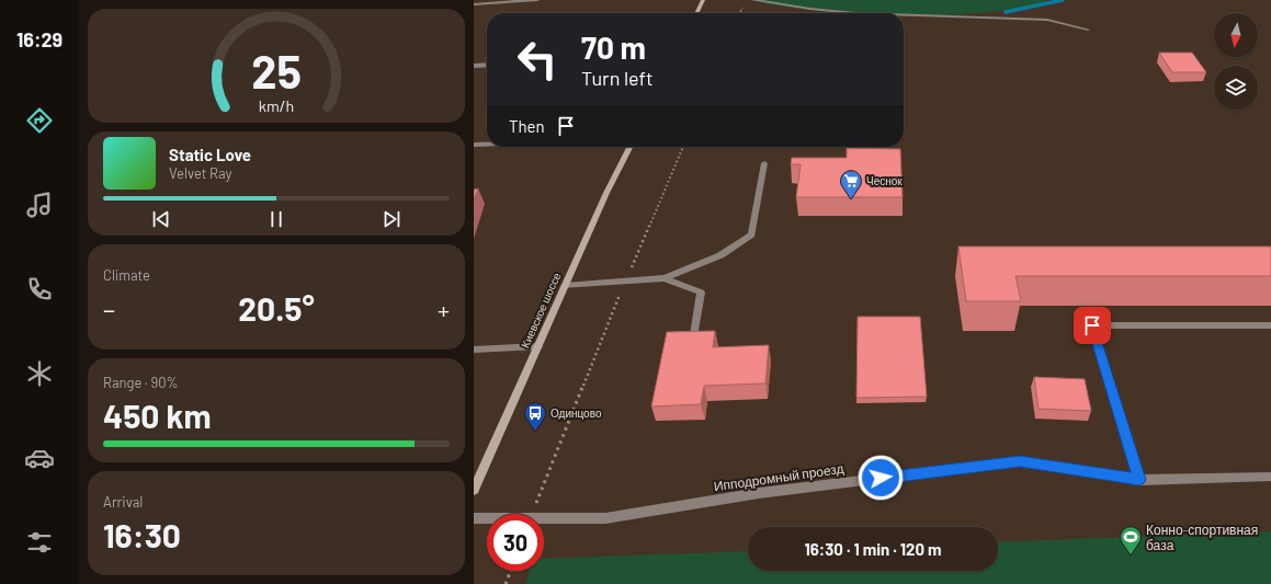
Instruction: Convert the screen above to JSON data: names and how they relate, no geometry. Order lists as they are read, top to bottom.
{
  "streets": {
    "main road": ["Киевское шоссе"],
    "street": ["Ипподромный проезд"]
  },
  "places": {
    "supermarket": ["Чеснок"],
    "bus stop": ["Одинцово"],
    "sports": ["Конно-спортивная база"]
  },
  "north": "bottom",
  "page": {
    "tabs": "16:29",
    "turn": ["70 m", "Turn left"],
    "then": "Then",
    "song": ["Static Love", "Velvet Ray"],
    "tile": [
      "Climate",
      ["Range · 90%", "450 km"],
      ["Arrival", "16:30"]
    ],
    "heat": ["−", "20.5°", "+"],
    "limit": "30",
    "trip": "16:30 · 1 min · 120 m",
    "gauge": ["25", "km/h"]
  }
}
